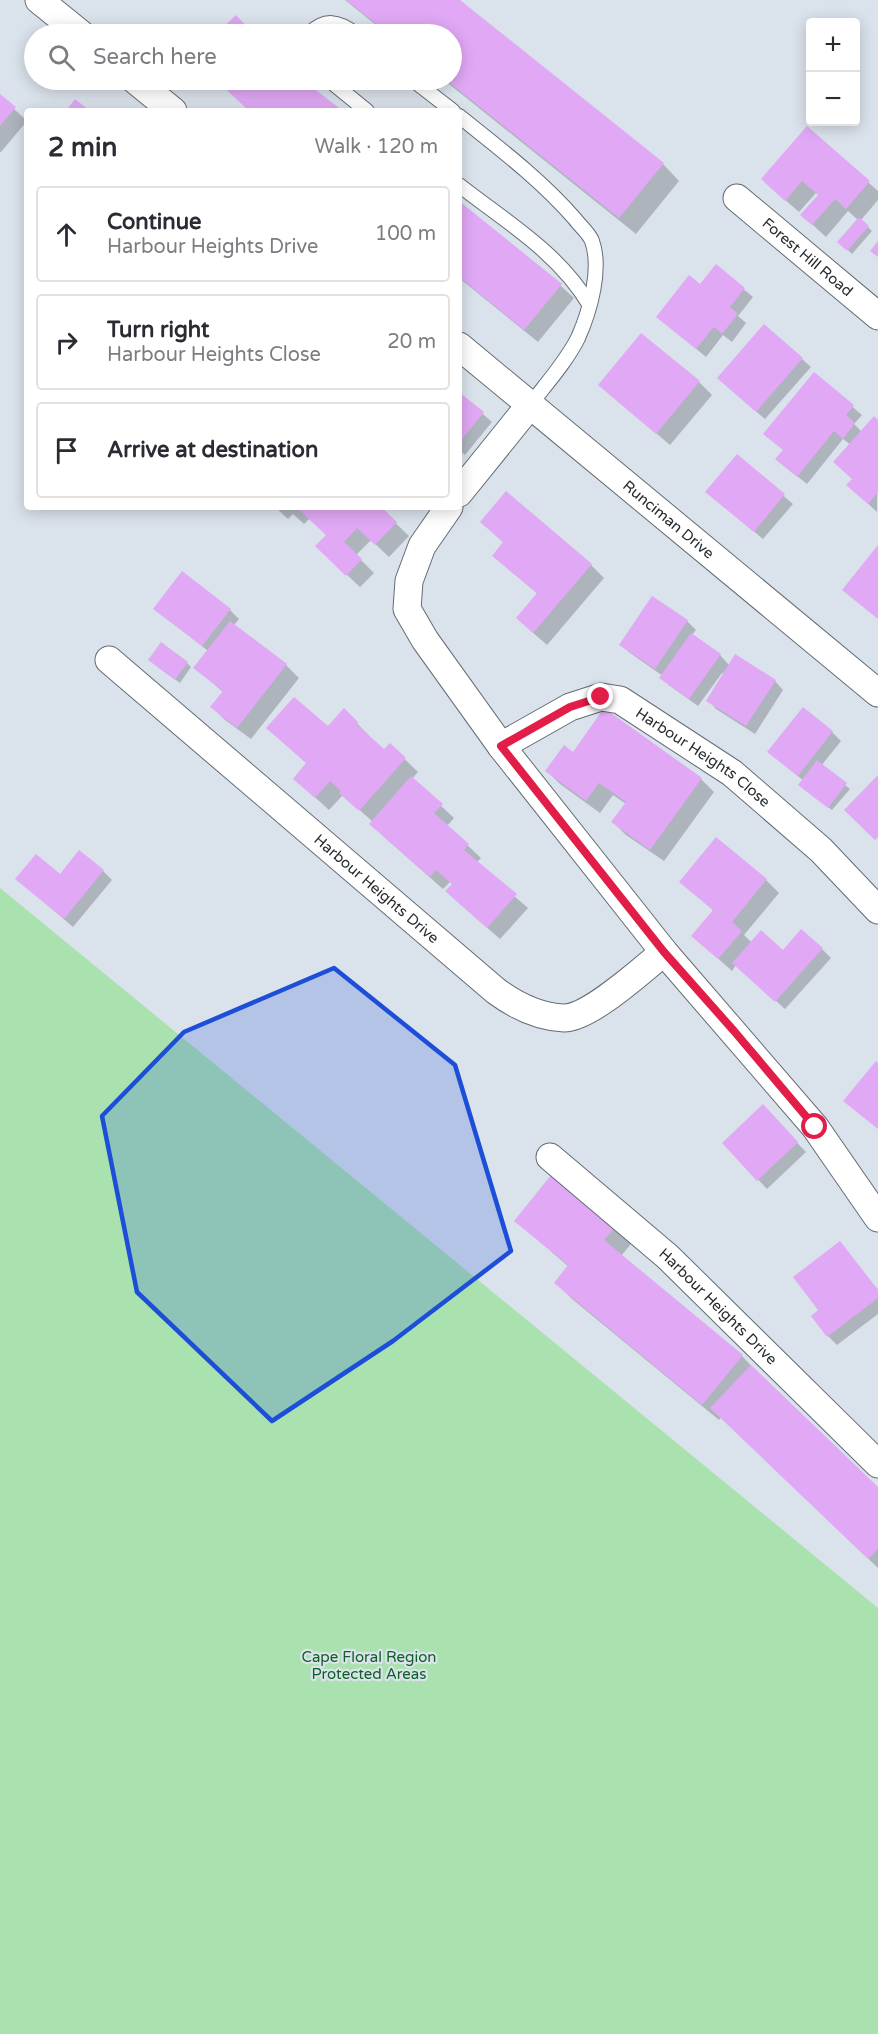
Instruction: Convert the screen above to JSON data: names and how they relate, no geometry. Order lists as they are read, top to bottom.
{
  "streets": {
    "street": [
      "Forest Hill Road",
      "Runciman Drive",
      "Harbour Heights Close",
      "Harbour Heights Drive"
    ]
  },
  "parks": ["Cape Floral Region Protected Areas"],
  "page": {
    "map_buttons": ["+", "−"],
    "search": "Search here",
    "heading": ["2 min", "Walk · 120 m"],
    "list": [
      ["Continue", "Harbour Heights Drive", "100 m"],
      ["Turn right", "Harbour Heights Close", "20 m"],
      "Arrive at destination"
    ]
  }
}
